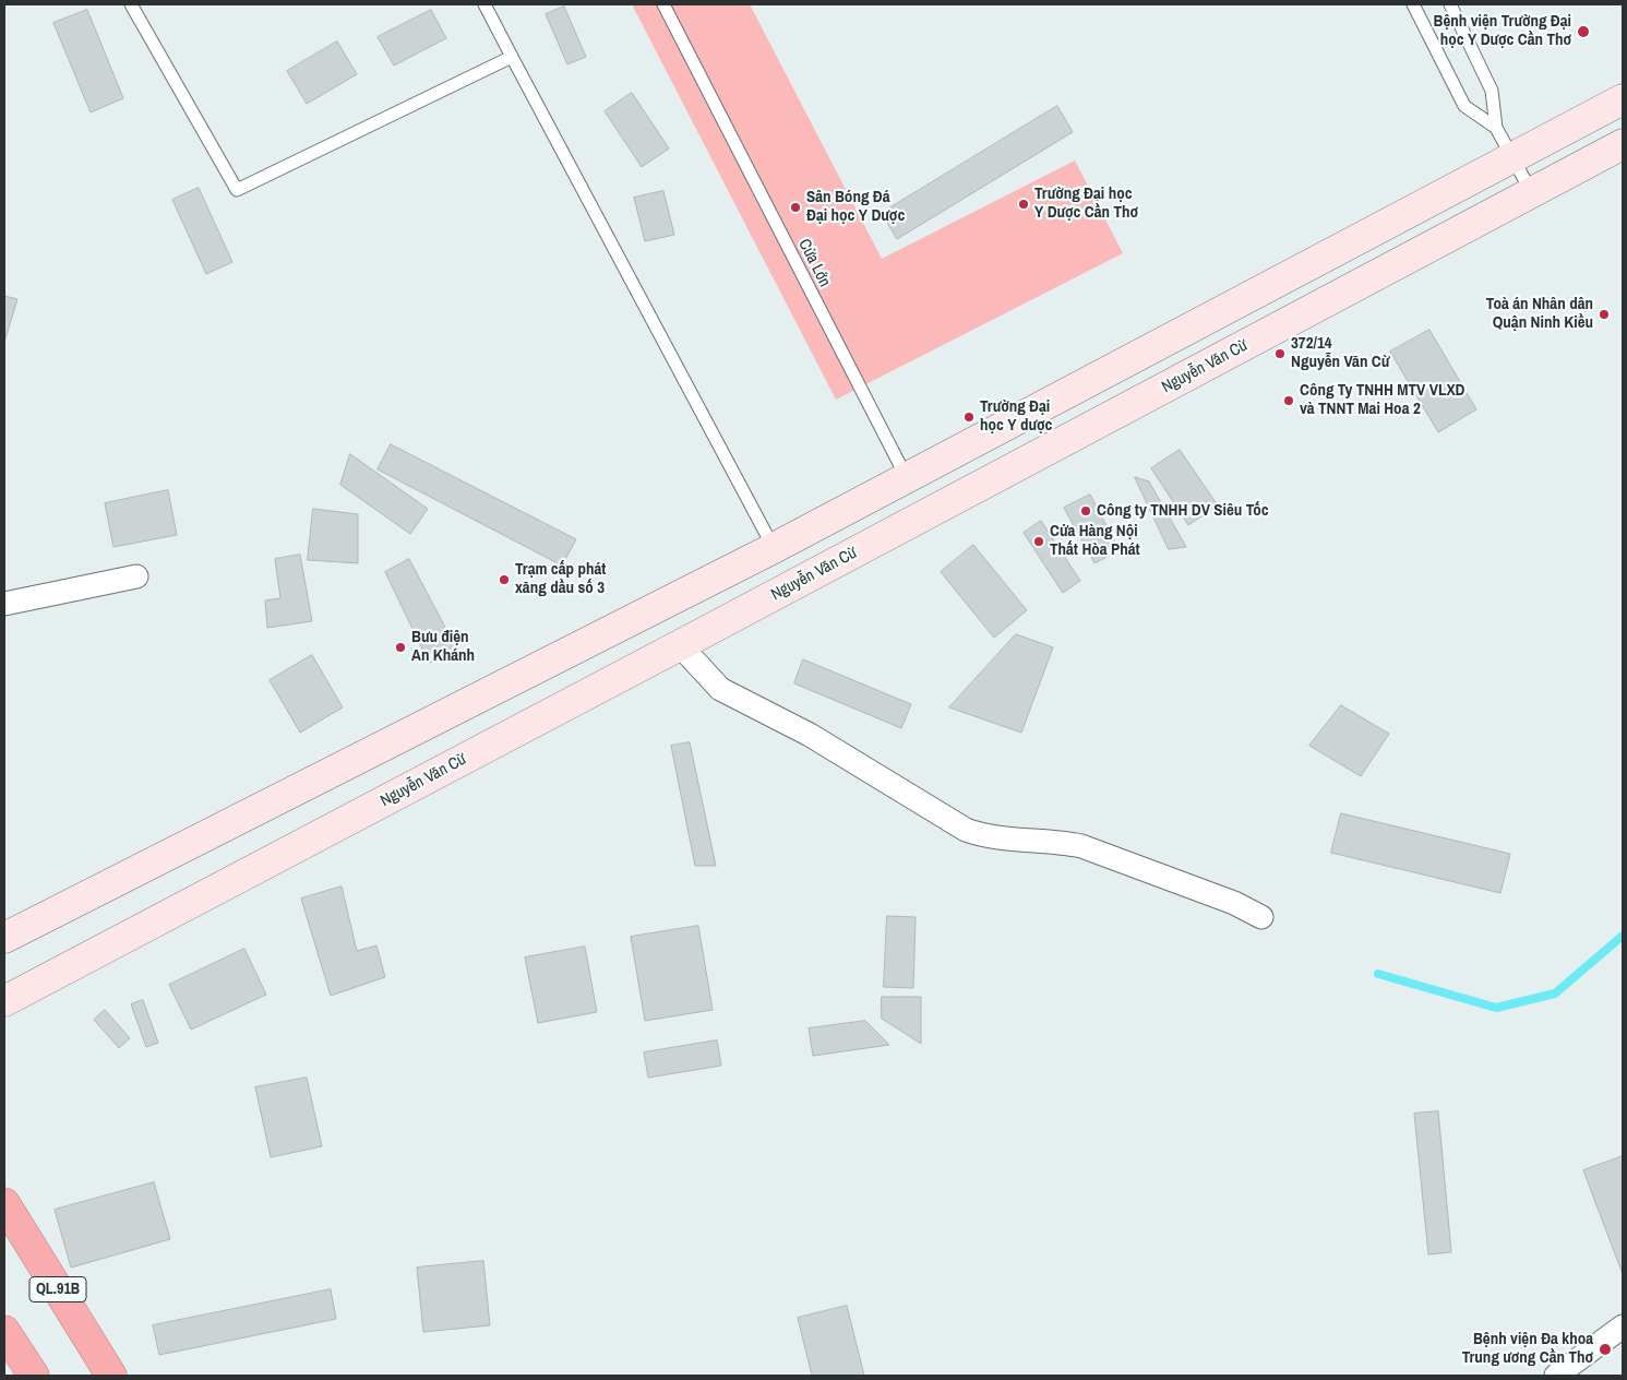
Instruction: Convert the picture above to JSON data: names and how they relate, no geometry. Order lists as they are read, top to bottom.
{
  "streets": {
    "highway": ["QL.91B"],
    "main road": ["Nguyễn Văn Cừ"],
    "lane": ["Cửa Lớn"]
  },
  "places": [
    "Bệnh viện Trường Đại học Y Dược Cần Thơ",
    "Trường Đại học Y Dược Cần Thơ",
    "Sân Bóng Đá Đại học Y Dược",
    "Toà án Nhân dân Quận Ninh Kiều",
    "372/14 Nguyễn Văn Cừ",
    "Công Ty TNHH MTV VLXD và TNNT Mai Hoa 2",
    "Trường Đại học Y dược",
    "Công ty TNHH DV Siêu Tốc",
    "Cửa Hàng Nội Thất Hòa Phát",
    "Trạm cấp phát xăng dầu số 3",
    "Bưu điện An Khánh",
    "Bệnh viện Đa khoa Trung ương Cần Thơ"
  ]
}
